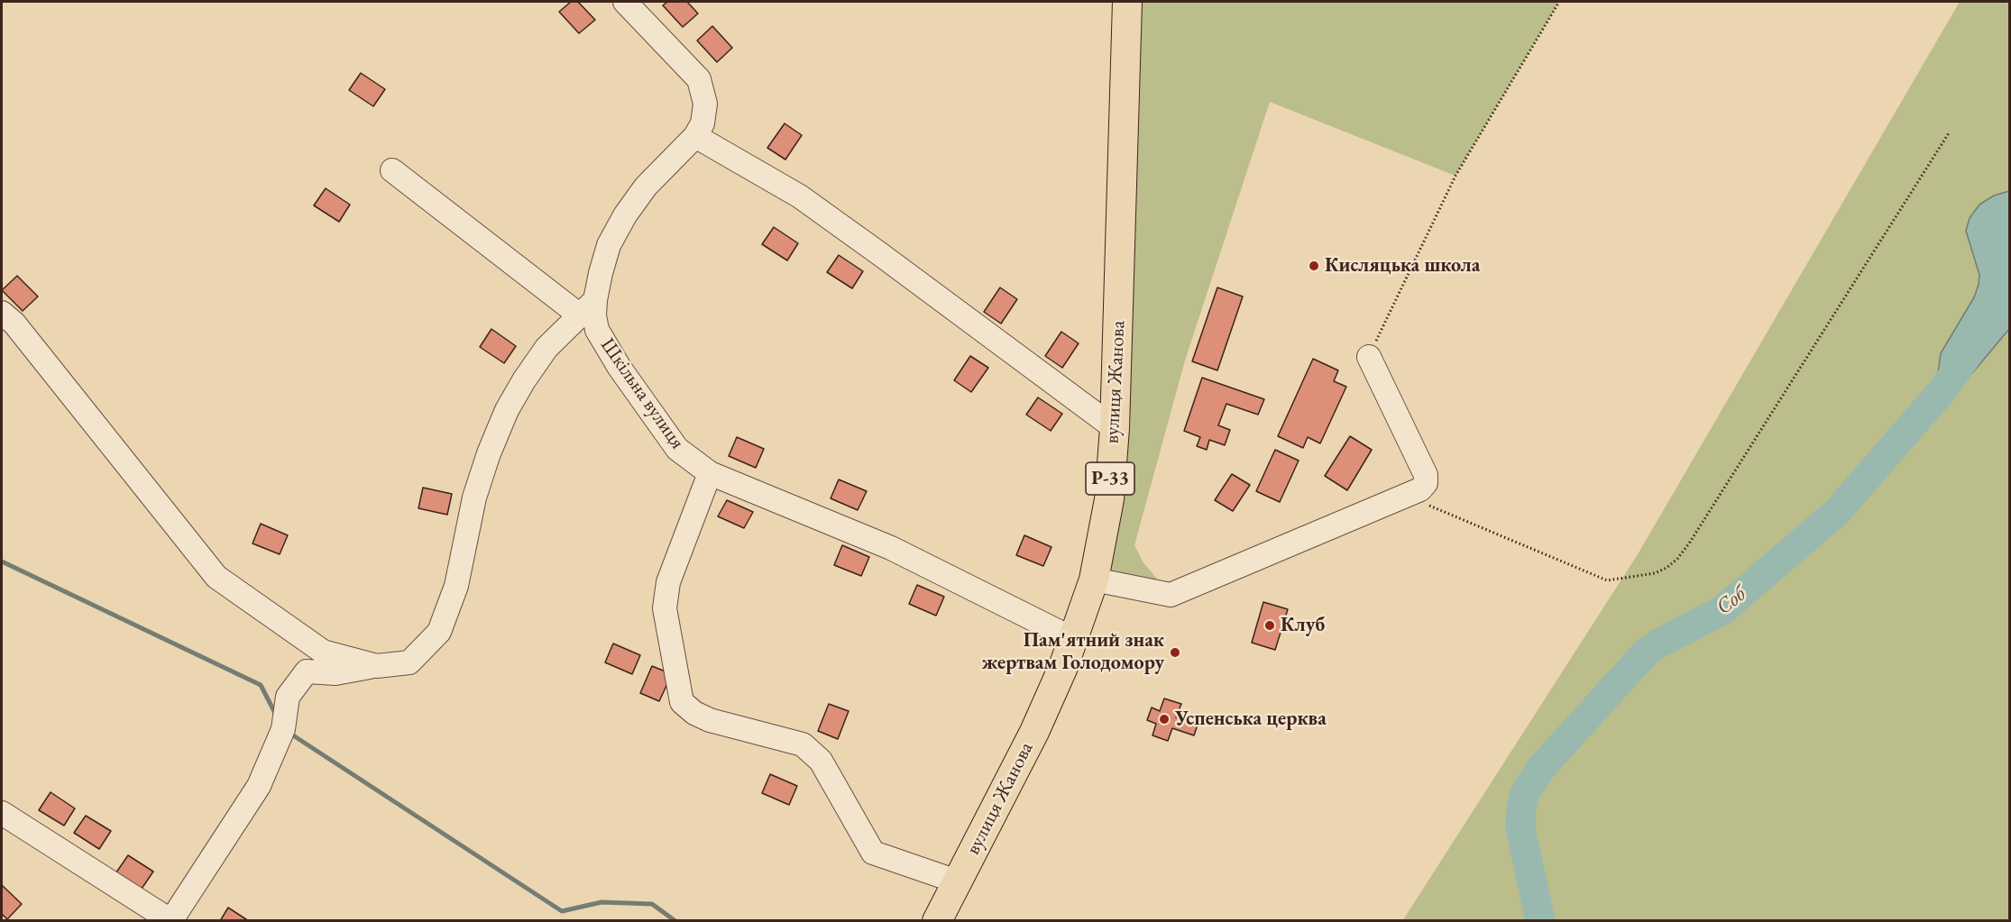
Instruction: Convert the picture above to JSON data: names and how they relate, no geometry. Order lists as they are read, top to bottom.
{
  "streets": {
    "main road": ["вулиця Жанова", "Р-33"],
    "street": ["Шкільна вулиця"]
  },
  "crossings": [
    ["вулиця Жанова", "Шкільна вулиця"]
  ],
  "water": ["Соб"],
  "places": [
    "Кисляцька школа",
    "Клуб",
    "Пам'ятний знак жертвам Голодомору",
    "Успенська церква"
  ]
}
